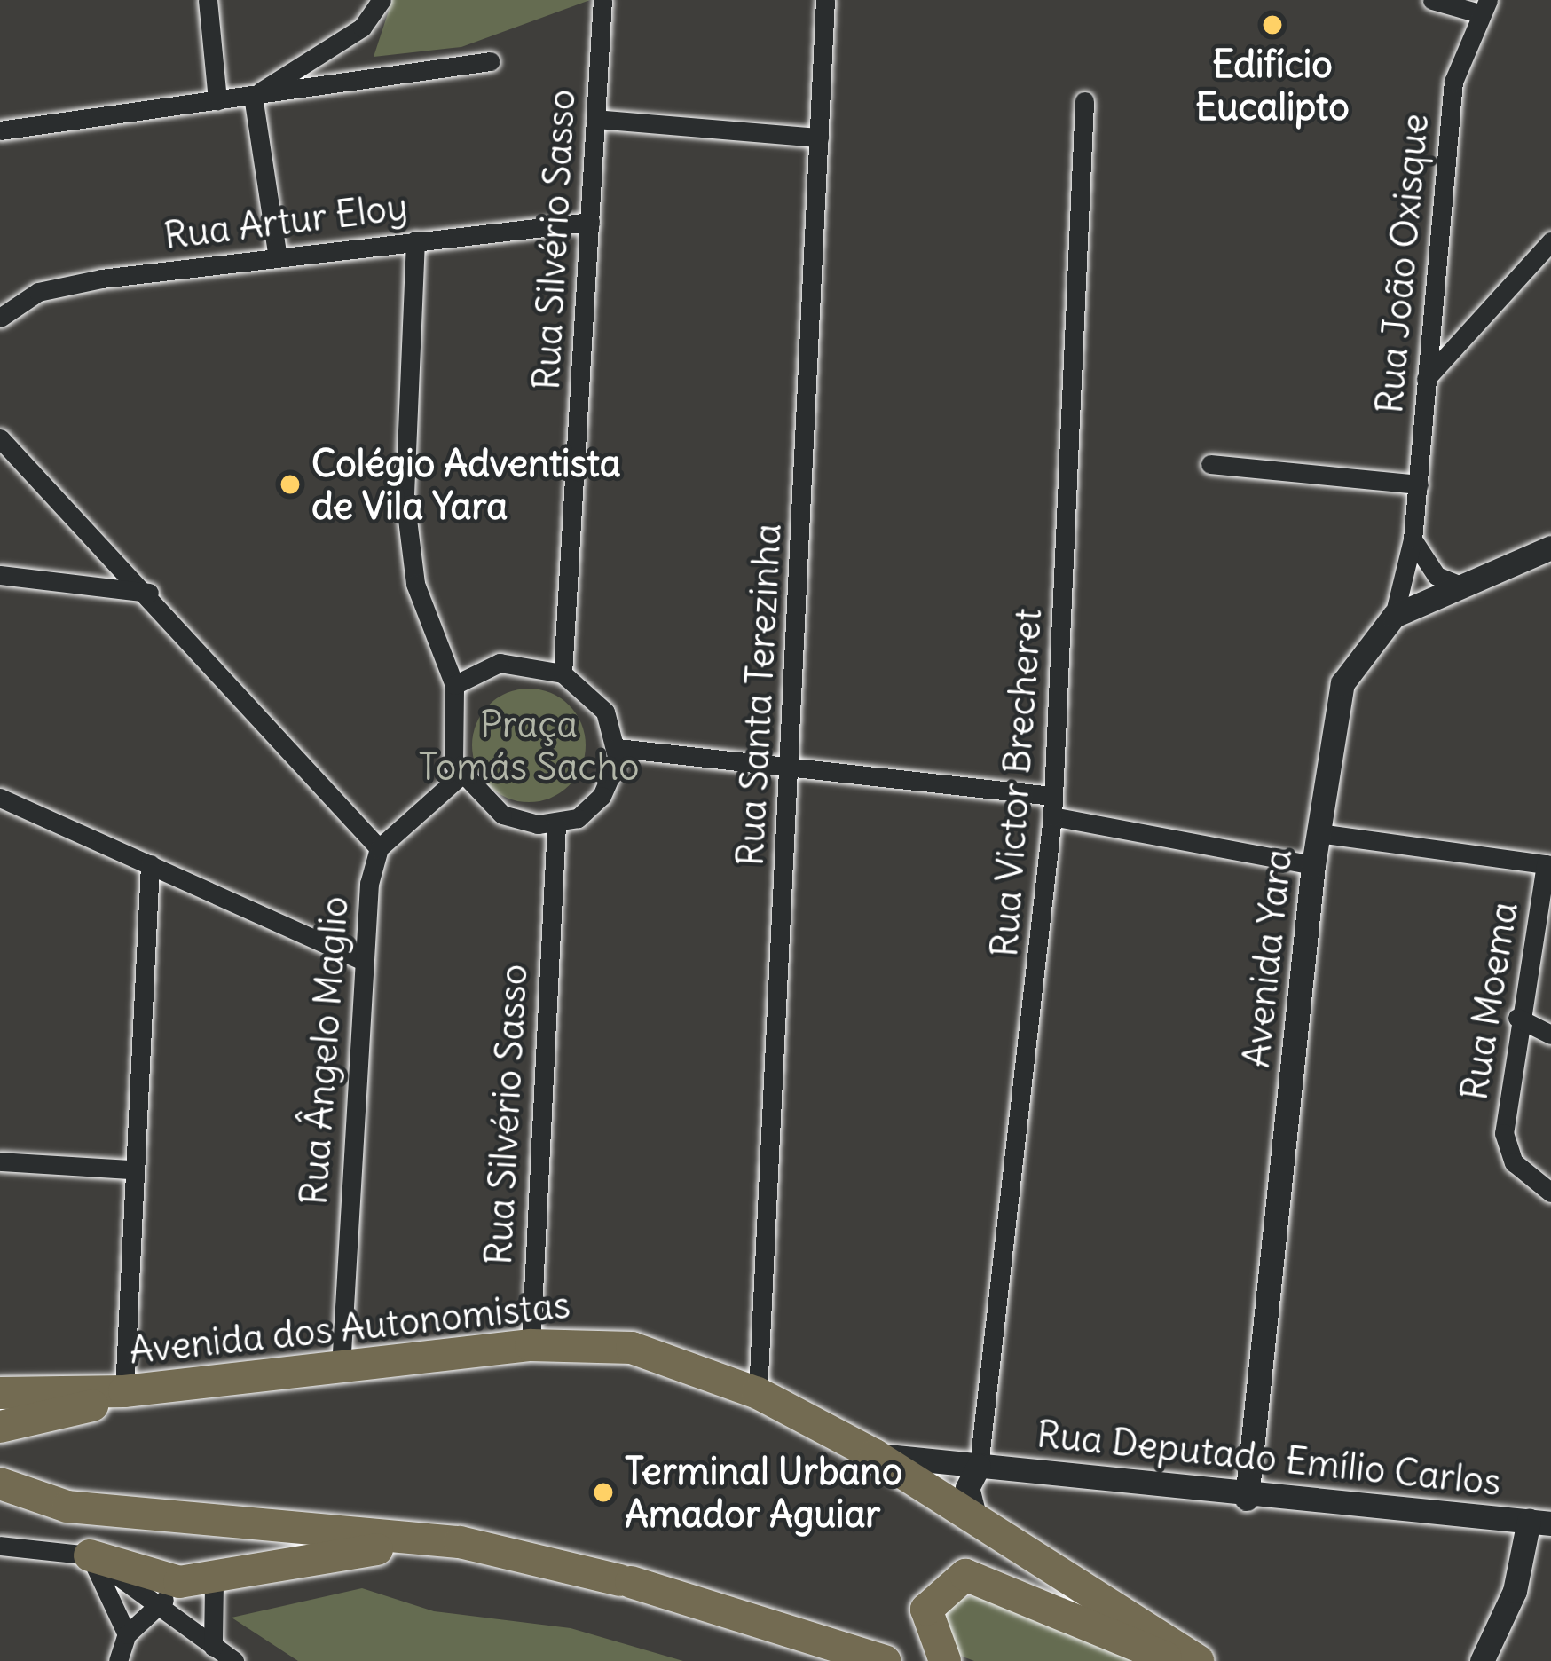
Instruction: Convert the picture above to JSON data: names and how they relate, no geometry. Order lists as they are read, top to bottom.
{
  "streets": {
    "main road": ["Avenida dos Autonomistas"],
    "street": [
      "Rua Artur Eloy",
      "Rua Silvério Sasso",
      "Rua João Oxisque",
      "Rua Santa Terezinha",
      "Rua Victor Brecheret",
      "Avenida Yara",
      "Rua Moema",
      "Rua Ângelo Maglio",
      "Rua Deputado Emílio Carlos"
    ]
  },
  "crossings": [
    ["Rua Artur Eloy", "Rua Silvério Sasso"],
    ["Rua Silvério Sasso", "Rua Ângelo Maglio"],
    ["Rua Silvério Sasso", "Avenida dos Autonomistas"],
    ["Rua João Oxisque", "Avenida Yara"],
    ["Rua Santa Terezinha", "Avenida dos Autonomistas"],
    ["Rua Victor Brecheret", "Rua Deputado Emílio Carlos"],
    ["Avenida Yara", "Rua Deputado Emílio Carlos"],
    ["Rua Ângelo Maglio", "Avenida dos Autonomistas"],
    ["Avenida dos Autonomistas", "Rua Deputado Emílio Carlos"]
  ],
  "parks": ["Praça Tomás Sacho"],
  "places": ["Edifício Eucalipto", "Colégio Adventista de Vila Yara", "Terminal Urbano Amador Aguiar"]
}
